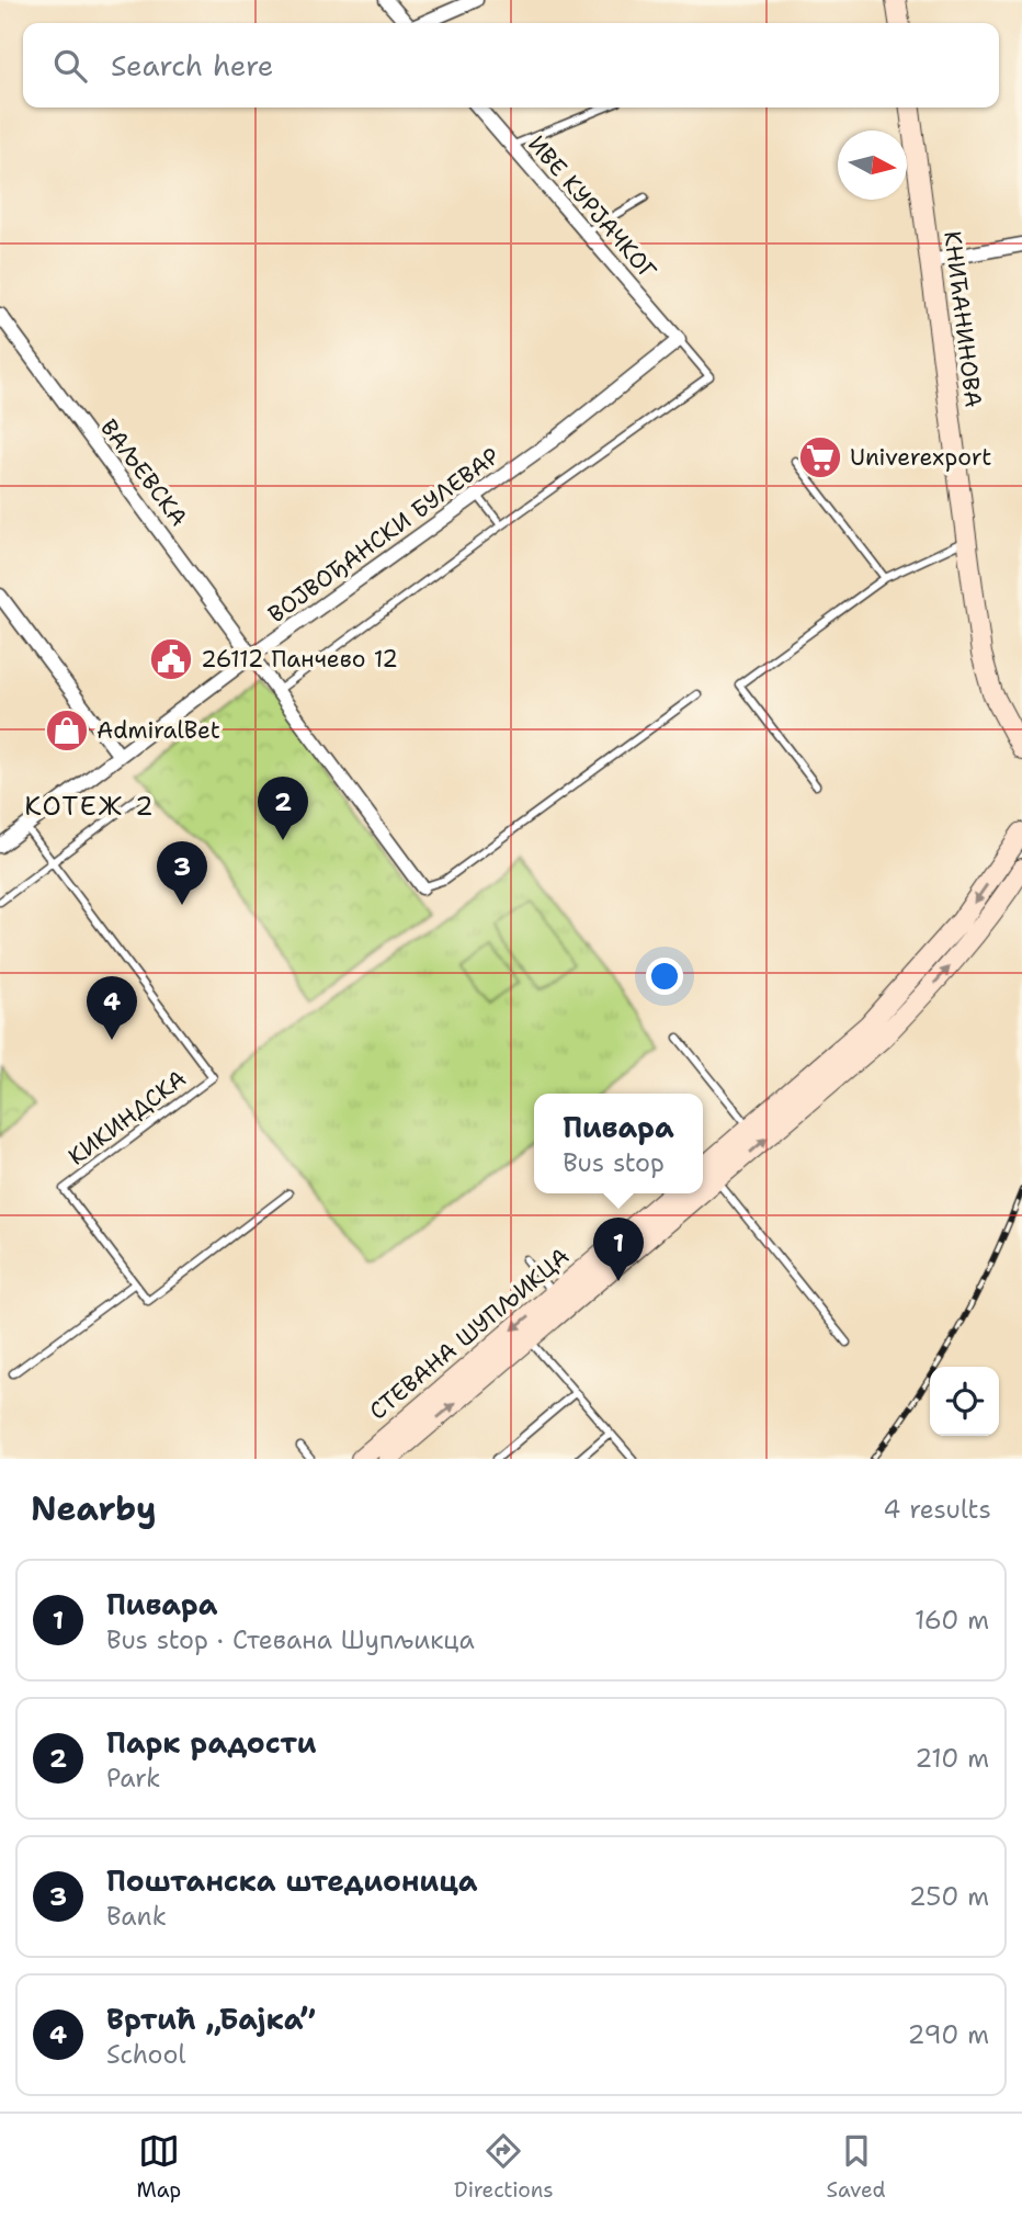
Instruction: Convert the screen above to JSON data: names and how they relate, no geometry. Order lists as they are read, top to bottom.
{
  "streets": {
    "main road": ["КНИЋАНИНОВА", "СТЕВАНА ШУПЉИКЦА"],
    "street": ["ИВЕ КУРЈАЧКОГ", "ВАЉЕВСКА", "ВОЈВОЂАНСКИ БУЛЕВАР"],
    "lane": ["КИКИНДСКА"]
  },
  "crossings": [
    ["ИВЕ КУРЈАЧКОГ", "ВОЈВОЂАНСКИ БУЛЕВАР"],
    ["ВАЉЕВСКА", "ВОЈВОЂАНСКИ БУЛЕВАР"]
  ],
  "districts": ["КОТЕЖ 2"],
  "places": {
    "supermarket": ["Univerexport"],
    "public building": ["26112 Панчево 12"],
    "shop": ["AdmiralBet"]
  },
  "north": "right",
  "page": {
    "search": "Search here",
    "pins": [
      "2",
      "3",
      "4",
      "1"
    ],
    "popup": ["Пивара", "Bus stop"],
    "heading": ["Nearby", "4 results"],
    "list": [
      {
        "mark": "1",
        "name": "Пивара",
        "note": "Bus stop · Стевана Шупљикца",
        "value": "160 m"
      },
      {
        "mark": "2",
        "name": "Парк радости",
        "note": "Park",
        "value": "210 m"
      },
      {
        "mark": "3",
        "name": "Поштанска штедионица",
        "note": "Bank",
        "value": "250 m"
      },
      {
        "mark": "4",
        "name": "Вртић „Бајка”",
        "note": "School",
        "value": "290 m"
      }
    ],
    "nav": ["Map", "Directions", "Saved"]
  }
}
